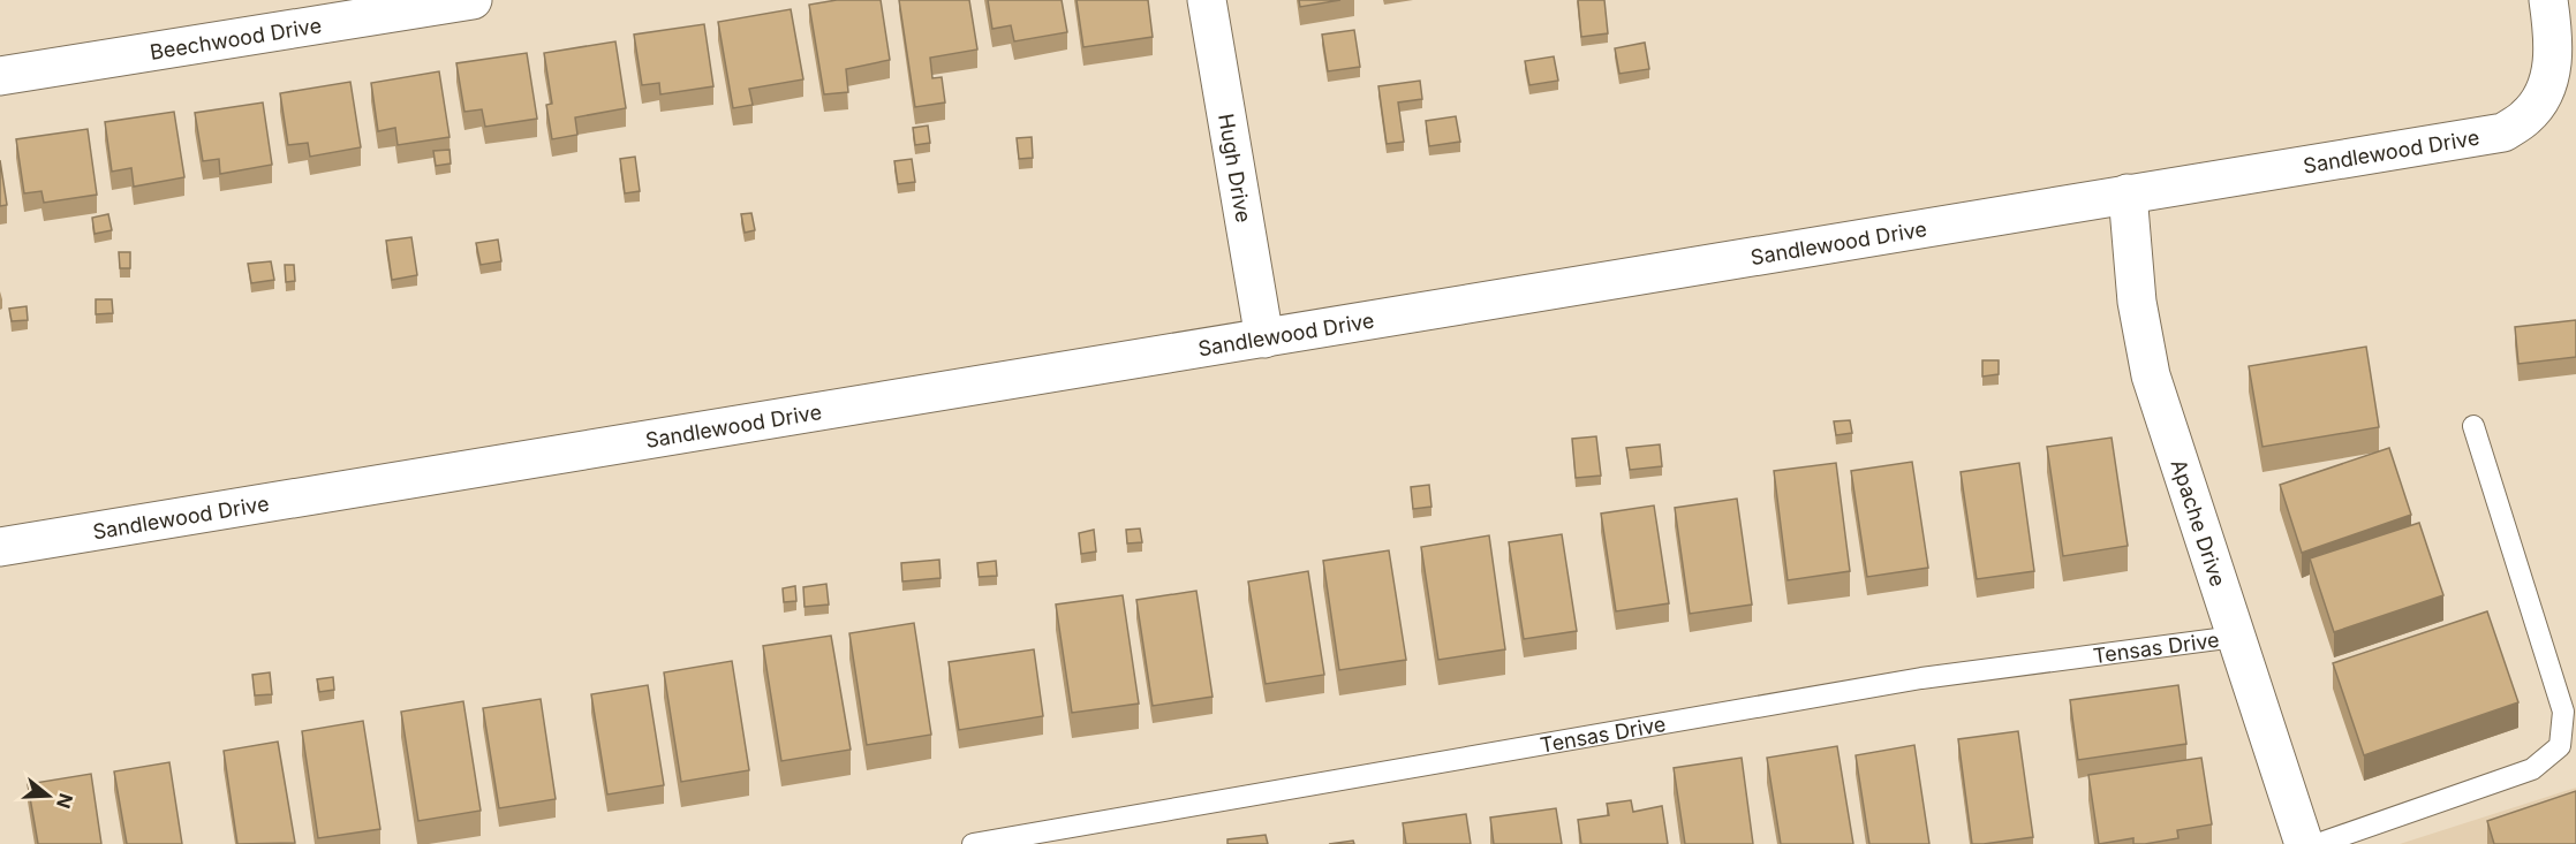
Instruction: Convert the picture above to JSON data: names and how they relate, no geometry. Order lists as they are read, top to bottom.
{
  "streets": {
    "street": [
      "Beechwood Drive",
      "Sandlewood Drive",
      "Hugh Drive",
      "Apache Drive"
    ],
    "lane": ["Tensas Drive"]
  },
  "crossings": [
    ["Sandlewood Drive", "Hugh Drive"],
    ["Sandlewood Drive", "Apache Drive"],
    ["Apache Drive", "Tensas Drive"]
  ],
  "north": "right"
}
